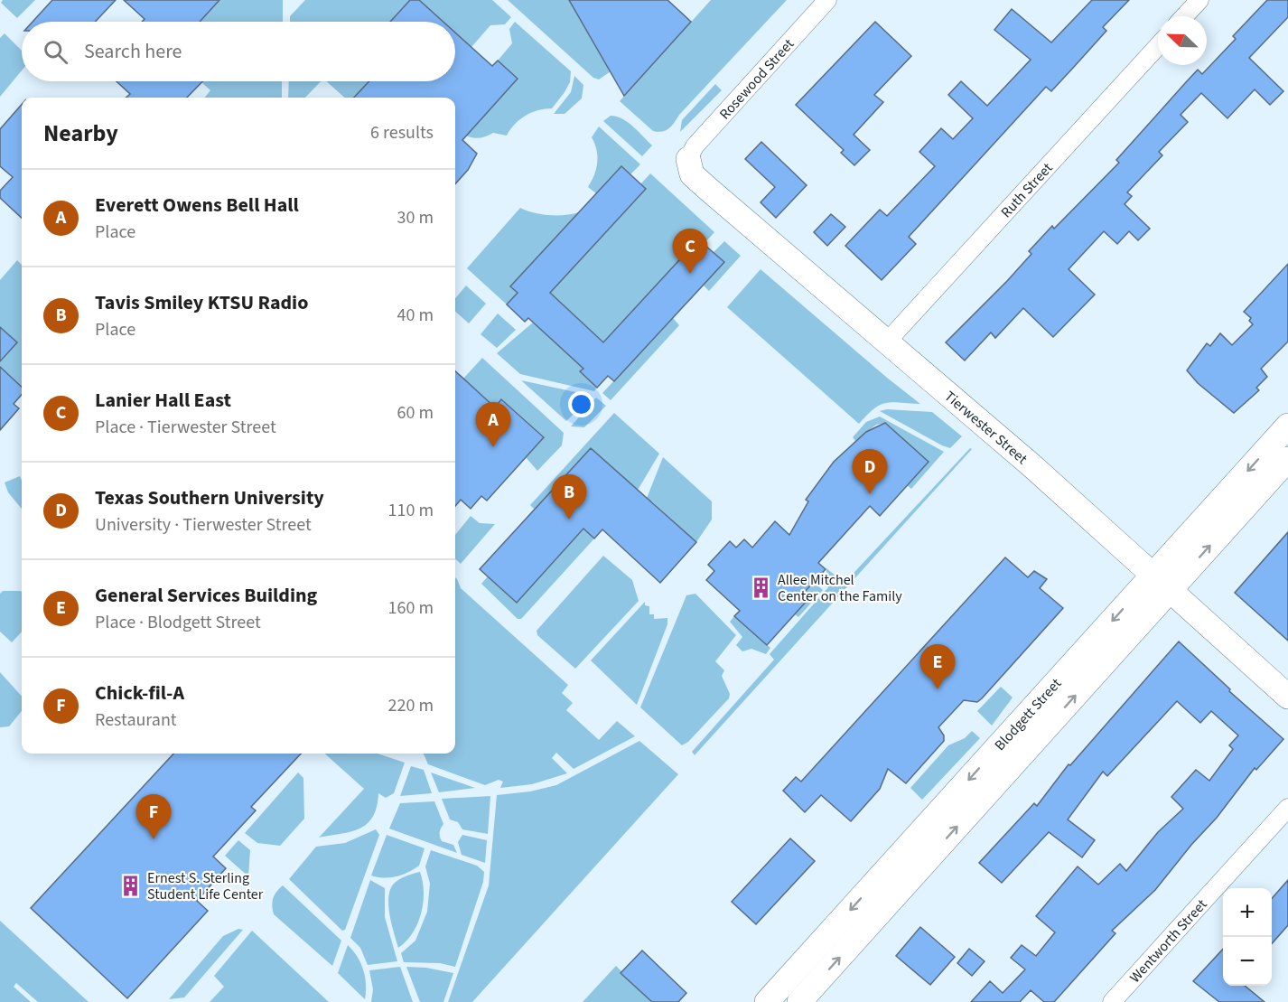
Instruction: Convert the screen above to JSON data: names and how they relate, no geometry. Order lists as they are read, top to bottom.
{
  "streets": {
    "main road": ["Tierwester Street", "Blodgett Street"],
    "street": ["Rosewood Street", "Ruth Street", "Wentworth Street"]
  },
  "crossings": [
    ["Rosewood Street", "Tierwester Street"],
    ["Ruth Street", "Tierwester Street"],
    ["Tierwester Street", "Blodgett Street"]
  ],
  "places": {
    "building": ["Allee Mitchel Center on the Family", "Ernest S. Sterling Student Life Center"]
  },
  "north": "top left",
  "page": {
    "search": "Search here",
    "heading": ["Nearby", "6 results"],
    "list": [
      {
        "mark": "A",
        "name": "Everett Owens Bell Hall",
        "note": "Place",
        "value": "30 m"
      },
      {
        "mark": "B",
        "name": "Tavis Smiley KTSU Radio",
        "note": "Place",
        "value": "40 m"
      },
      {
        "mark": "C",
        "name": "Lanier Hall East",
        "note": "Place · Tierwester Street",
        "value": "60 m"
      },
      {
        "mark": "D",
        "name": "Texas Southern University",
        "note": "University · Tierwester Street",
        "value": "110 m"
      },
      {
        "mark": "E",
        "name": "General Services Building",
        "note": "Place · Blodgett Street",
        "value": "160 m"
      },
      {
        "mark": "F",
        "name": "Chick-fil-A",
        "note": "Restaurant",
        "value": "220 m"
      }
    ],
    "pins": [
      "C",
      "A",
      "D",
      "B",
      "E",
      "F"
    ],
    "map_buttons": ["+", "−"]
  }
}
